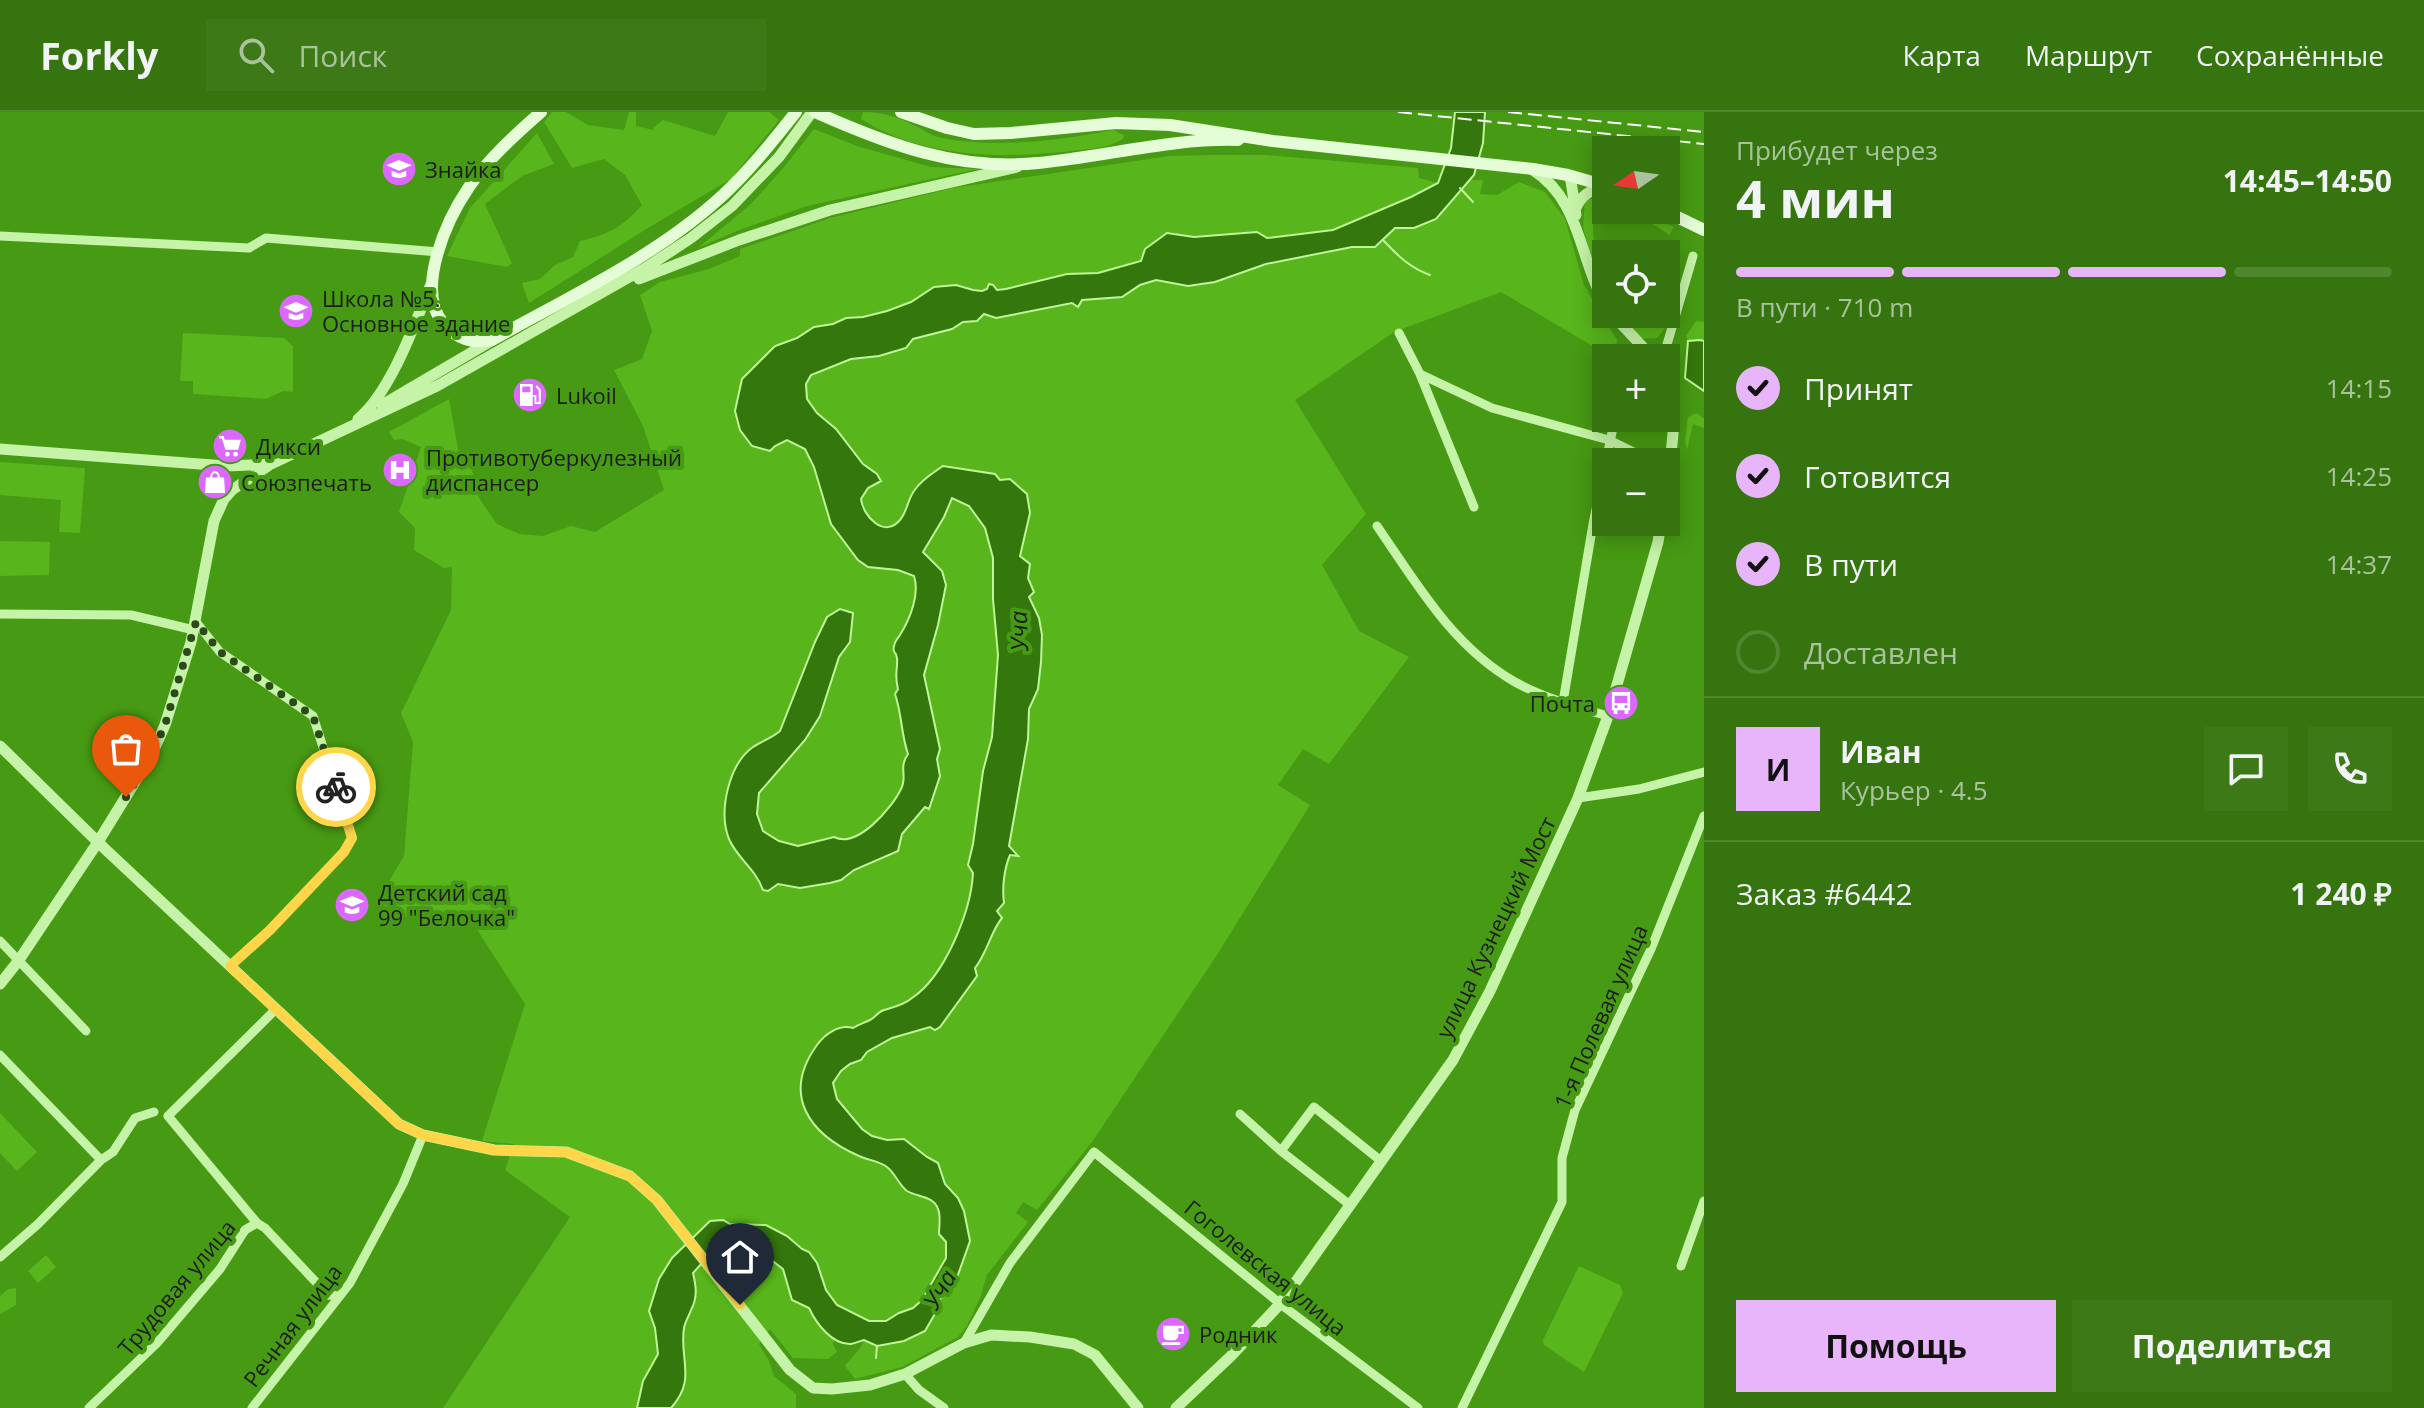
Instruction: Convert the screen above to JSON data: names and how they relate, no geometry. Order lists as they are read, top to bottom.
{
  "streets": {
    "street": [
      "улица Кузнецкий Мост",
      "1-я Полевая улица",
      "Гоголевская улица",
      "Трудовая улица",
      "Речная улица"
    ]
  },
  "crossings": [
    ["улица Кузнецкий Мост", "Гоголевская улица"]
  ],
  "water": ["Уча"],
  "places": {
    "school or university": ["Знайка", "Школа №5. Основное здание", "Детский сад 99 \"Белочка\""],
    "fuel station": ["Lukoil"],
    "supermarket": ["Дикси"],
    "hospital": ["Противотуберкулезный диспансер"],
    "shop": ["Союзпечать"],
    "bus stop": ["Почта"],
    "cafe": ["Родник"]
  },
  "north": "left",
  "page": {
    "header": "Forkly",
    "search": "Поиск",
    "nav": ["Карта", "Маршрут", "Сохранённые"],
    "heading": ["4 мин", "Прибудет через", "14:45–14:50"],
    "panel": [
      "Иван",
      "Курьер · 4.5",
      "Заказ #6442",
      "1 240 ₽"
    ],
    "map_buttons": ["+", "−"],
    "bar": "В пути · 710 m",
    "list": [
      ["Принят", "14:15"],
      ["Готовится", "14:25"],
      ["В пути", "14:37"],
      "Доставлен"
    ],
    "round": "И",
    "buttons": ["Помощь", "Поделиться"]
  }
}
